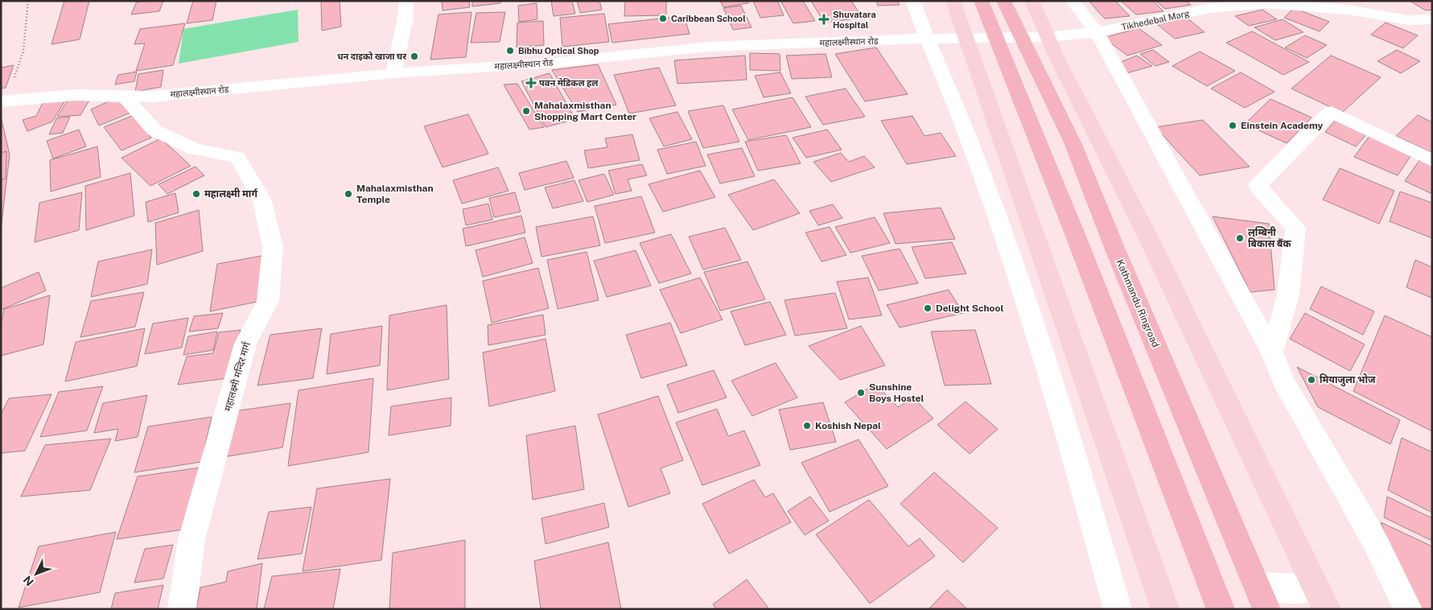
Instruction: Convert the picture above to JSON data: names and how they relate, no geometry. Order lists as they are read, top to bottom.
{
  "streets": {
    "highway": ["Kathmandu Ringroad"],
    "street": ["Tikhedebal Marg", "महालक्ष्मीस्थान रोड", "महालक्ष्मी मन्दिर मार्ग"]
  },
  "crossings": [
    ["Tikhedebal Marg", "महालक्ष्मीस्थान रोड"],
    ["महालक्ष्मीस्थान रोड", "Kathmandu Ringroad"],
    ["महालक्ष्मीस्थान रोड", "महालक्ष्मी मन्दिर मार्ग"]
  ],
  "places": {
    "other": [
      "Caribbean School",
      "Bibhu Optical Shop",
      "धन दाइको खाजा घर",
      "Mahalaxmisthan Shopping Mart Center",
      "Einstein Academy",
      "महालक्ष्मी मार्ग",
      "Mahalaxmisthan Temple",
      "लुम्बिनी बिकास बैंक",
      "Delight School",
      "मियाजुला भोज",
      "Sunshine Boys Hostel",
      "Koshish Nepal"
    ],
    "health": ["Shuvatara Hospital", "पवन मेडिकल हल"]
  },
  "north": "bottom left"
}
